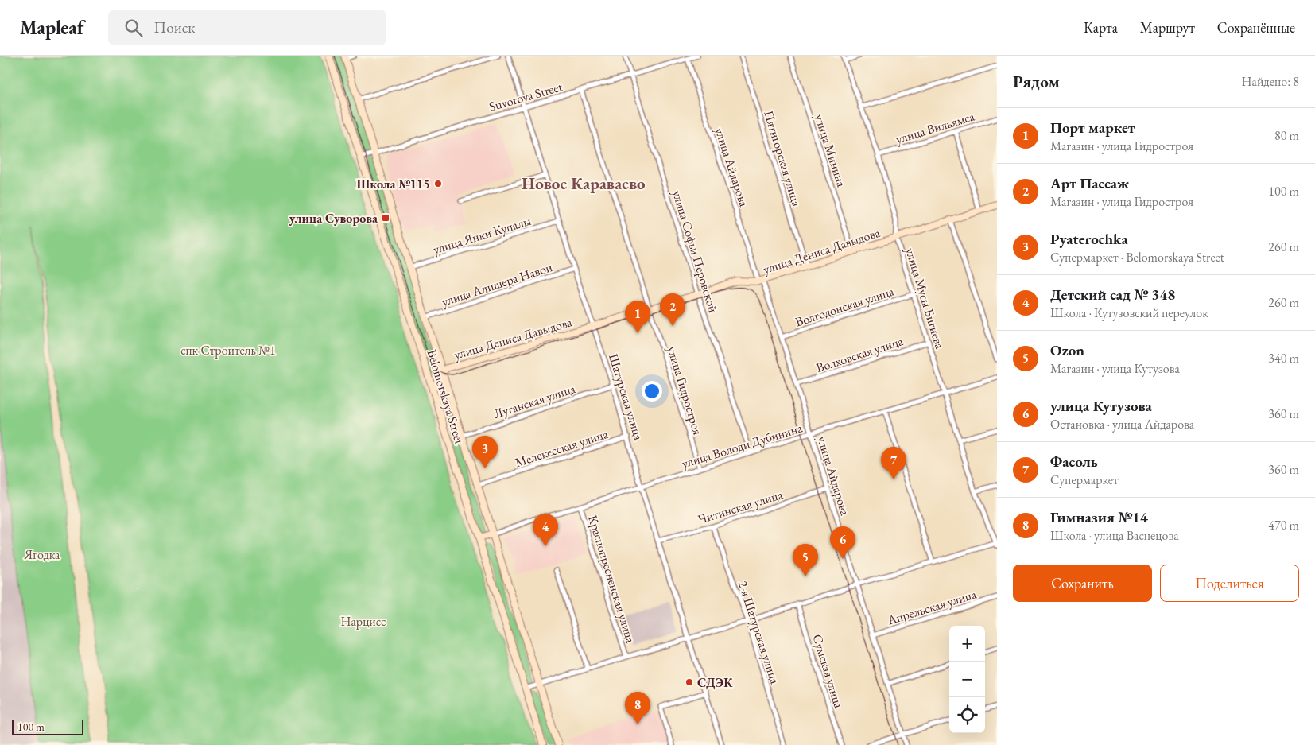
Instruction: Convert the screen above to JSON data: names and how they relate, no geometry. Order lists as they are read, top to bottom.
{
  "streets": {
    "main road": ["улица Дениса Давыдова", "Belomorskaya Street"],
    "street": [
      "Suvorova Street",
      "улица Вильямса",
      "улица Минина",
      "Пятигорская улица",
      "улица Айдарова",
      "улица Янки Купалы",
      "улица Софьи Перовской",
      "улица Алишера Навои",
      "улица Мусы Бигиева",
      "Волгодонская улица",
      "Волховская улица",
      "улица Гидростроя",
      "Шатурская улица",
      "Луганская улица",
      "улица Володи Дубинина",
      "Мелекесская улица",
      "Читинская улица",
      "Краснопресненская улица",
      "Апрельская улица",
      "2-я Шатурская улица",
      "Сумская улица"
    ]
  },
  "crossings": [
    ["Suvorova Street", "улица Айдарова"],
    ["Suvorova Street", "улица Софьи Перовской"],
    ["Suvorova Street", "улица Гидростроя"],
    ["Suvorova Street", "Belomorskaya Street"],
    ["Suvorova Street", "Шатурская улица"],
    ["улица Вильямса", "улица Мусы Бигиева"],
    ["улица Минина", "улица Дениса Давыдова"],
    ["Пятигорская улица", "улица Дениса Давыдова"],
    ["улица Айдарова", "улица Дениса Давыдова"],
    ["улица Айдарова", "Волгодонская улица"],
    ["улица Айдарова", "Волховская улица"],
    ["улица Айдарова", "улица Володи Дубинина"],
    ["улица Айдарова", "Читинская улица"],
    ["улица Айдарова", "Апрельская улица"],
    ["улица Янки Купалы", "Belomorskaya Street"],
    ["улица Янки Купалы", "Шатурская улица"],
    ["улица Дениса Давыдова", "улица Софьи Перовской"],
    ["улица Дениса Давыдова", "улица Мусы Бигиева"],
    ["улица Дениса Давыдова", "улица Гидростроя"],
    ["улица Дениса Давыдова", "Belomorskaya Street"],
    ["улица Дениса Давыдова", "Шатурская улица"],
    ["улица Софьи Перовской", "улица Володи Дубинина"],
    ["улица Алишера Навои", "Belomorskaya Street"],
    ["улица Алишера Навои", "Шатурская улица"],
    ["улица Мусы Бигиева", "Волгодонская улица"],
    ["улица Мусы Бигиева", "Волховская улица"],
    ["улица Мусы Бигиева", "улица Володи Дубинина"],
    ["улица Гидростроя", "улица Володи Дубинина"],
    ["Belomorskaya Street", "Луганская улица"],
    ["Belomorskaya Street", "улица Володи Дубинина"],
    ["Belomorskaya Street", "Мелекесская улица"],
    ["Шатурская улица", "Луганская улица"],
    ["Шатурская улица", "улица Володи Дубинина"],
    ["Шатурская улица", "Мелекесская улица"],
    ["Шатурская улица", "Читинская улица"],
    ["улица Володи Дубинина", "Краснопресненская улица"],
    ["Читинская улица", "2-я Шатурская улица"]
  ],
  "districts": ["Новое Караваево"],
  "parks": ["спк Строитель №1", "Ягодка", "Нарцисс"],
  "places": {
    "other": ["Школа №115", "СДЭК"],
    "transit": ["улица Суворова"]
  },
  "scale_bar": "100 m",
  "page": {
    "header": "Mapleaf",
    "search": "Поиск",
    "nav": ["Карта", "Маршрут", "Сохранённые"],
    "heading": ["Рядом", "Найдено: 8"],
    "list": [
      {
        "mark": "1",
        "name": "Порт маркет",
        "note": "Магазин · улица Гидростроя",
        "value": "80 m"
      },
      {
        "mark": "2",
        "name": "Арт Пассаж",
        "note": "Магазин · улица Гидростроя",
        "value": "100 m"
      },
      {
        "mark": "3",
        "name": "Pyaterochka",
        "note": "Супермаркет · Belomorskaya Street",
        "value": "260 m"
      },
      {
        "mark": "4",
        "name": "Детский сад № 348",
        "note": "Школа · Кутузовский переулок",
        "value": "260 m"
      },
      {
        "mark": "5",
        "name": "Ozon",
        "note": "Магазин · улица Кутузова",
        "value": "340 m"
      },
      {
        "mark": "6",
        "name": "улица Кутузова",
        "note": "Остановка · улица Айдарова",
        "value": "360 m"
      },
      {
        "mark": "7",
        "name": "Фасоль",
        "note": "Супермаркет",
        "value": "360 m"
      },
      {
        "mark": "8",
        "name": "Гимназия №14",
        "note": "Школа · улица Васнецова",
        "value": "470 m"
      }
    ],
    "pins": [
      "2",
      "1",
      "3",
      "7",
      "4",
      "6",
      "5",
      "8"
    ],
    "buttons": ["Сохранить", "Поделиться"],
    "map_buttons": ["+", "−"],
    "scale": "100 m"
  }
}
